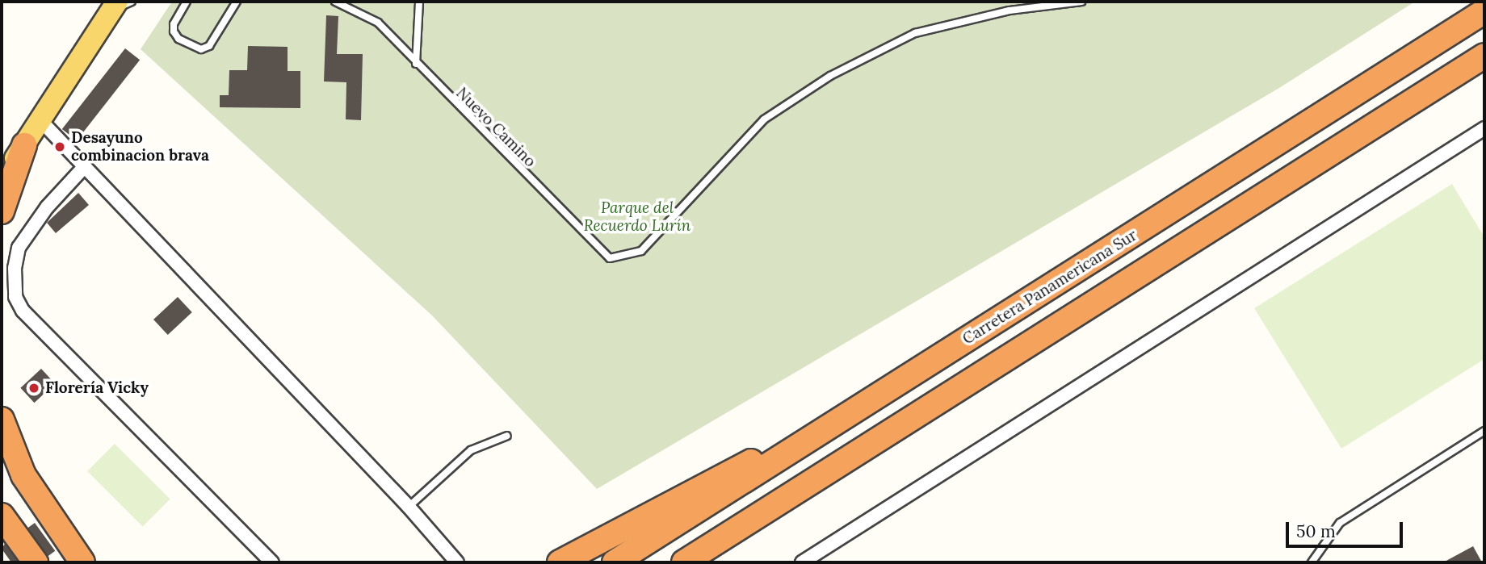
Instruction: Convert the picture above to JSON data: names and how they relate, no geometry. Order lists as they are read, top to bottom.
{
  "streets": {
    "highway": ["Carretera Panamericana Sur"],
    "lane": ["Nuevo Camino"]
  },
  "parks": ["Parque del Recuerdo Lurín"],
  "places": ["Desayuno combinacion brava", "Florería Vicky"],
  "scale_bar": "50 m"
}
